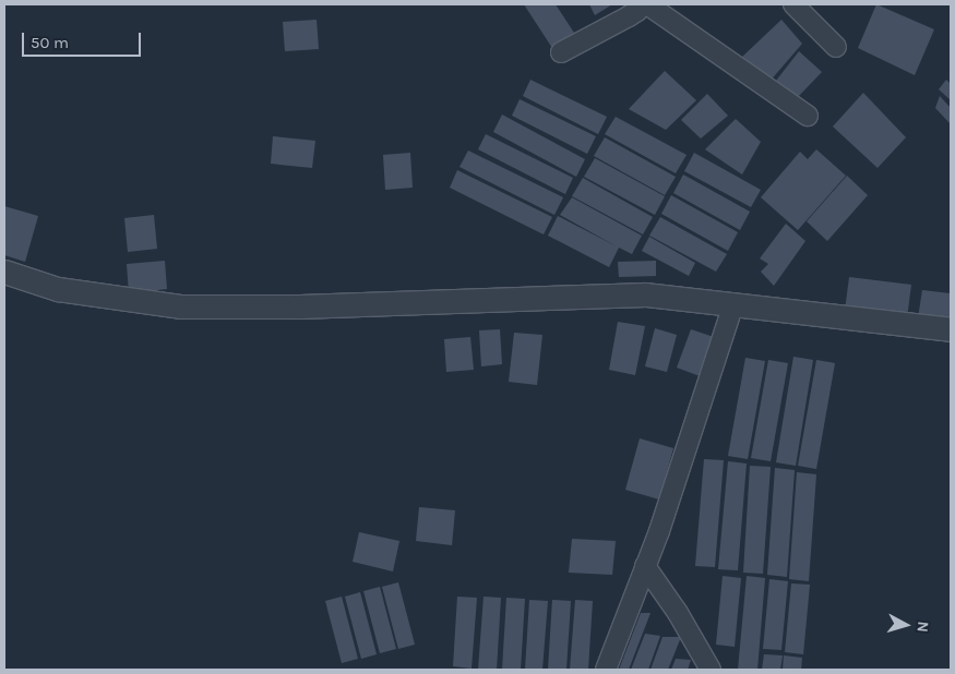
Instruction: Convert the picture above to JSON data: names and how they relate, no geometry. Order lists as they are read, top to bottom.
{
  "scale_bar": "50 m",
  "north": "right"
}
